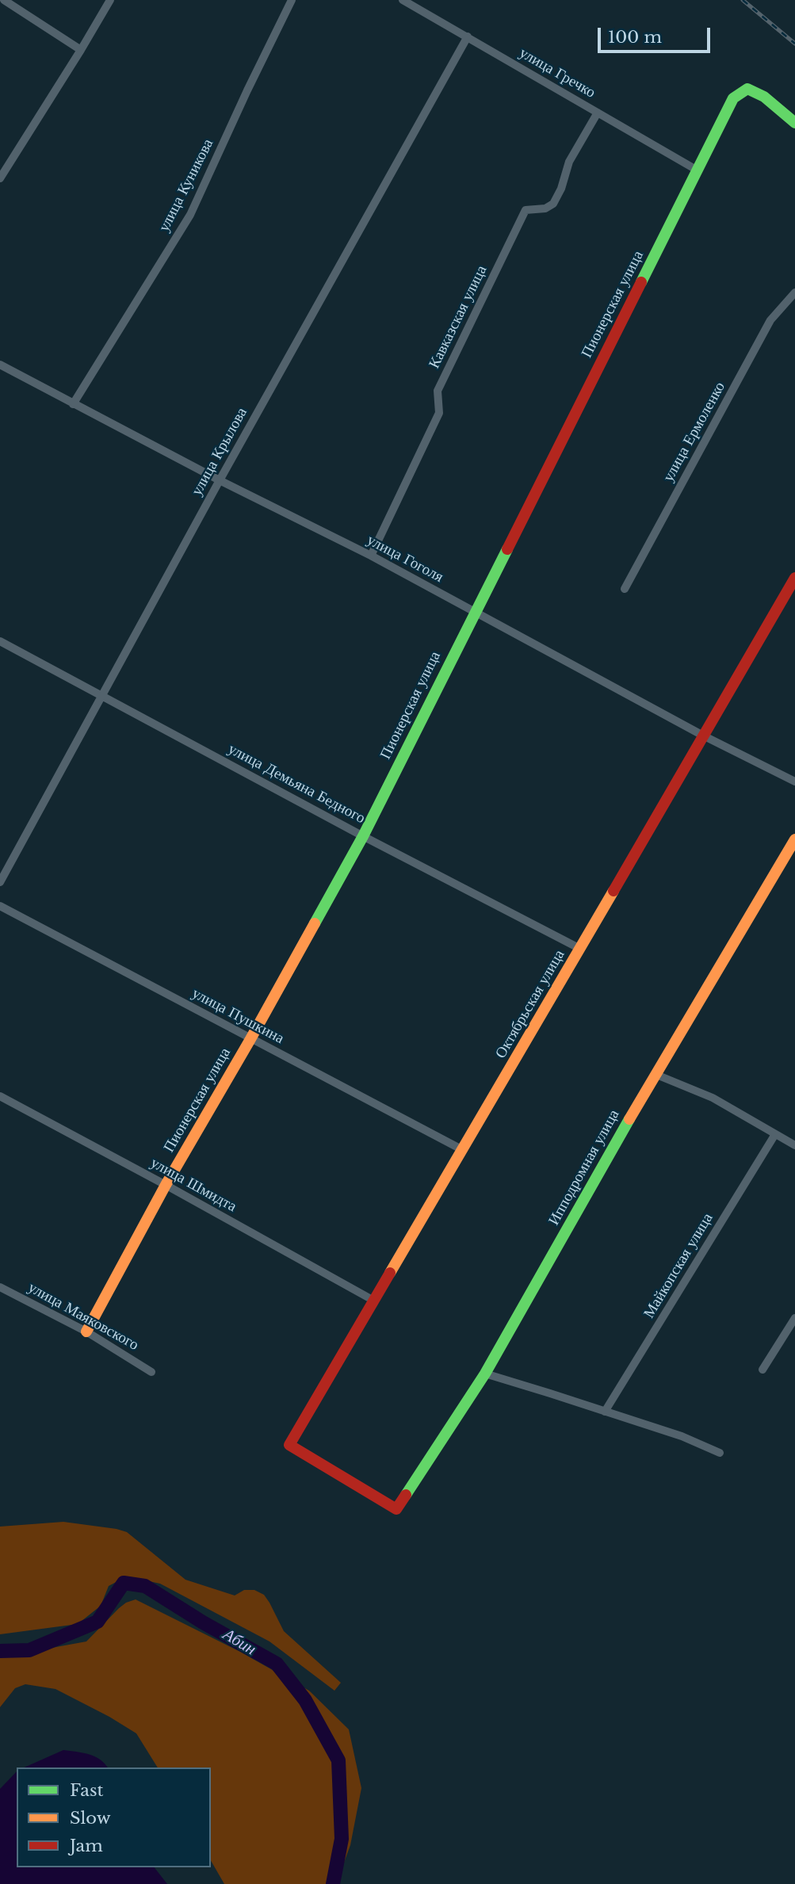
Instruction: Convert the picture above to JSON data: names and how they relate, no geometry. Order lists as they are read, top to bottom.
{
  "streets": {
    "street": [
      "улица Гречко",
      "улица Куникова",
      "Пионерская улица",
      "Кавказская улица",
      "улица Ермоленко",
      "улица Крылова",
      "улица Гоголя",
      "улица Демьяна Бедного",
      "Октябрьская улица",
      "улица Пушкина",
      "Ипподромная улица",
      "улица Шмидта",
      "Майкопская улица",
      "улица Маяковского"
    ]
  },
  "crossings": [
    ["улица Гречко", "Пионерская улица"],
    ["улица Гречко", "Кавказская улица"],
    ["улица Гречко", "улица Крылова"],
    ["улица Куникова", "улица Гоголя"],
    ["Пионерская улица", "улица Гоголя"],
    ["Пионерская улица", "улица Демьяна Бедного"],
    ["Пионерская улица", "улица Пушкина"],
    ["Пионерская улица", "улица Шмидта"],
    ["Пионерская улица", "улица Маяковского"],
    ["Кавказская улица", "улица Гоголя"],
    ["улица Крылова", "улица Гоголя"],
    ["улица Крылова", "улица Демьяна Бедного"],
    ["улица Гоголя", "Октябрьская улица"],
    ["улица Демьяна Бедного", "Октябрьская улица"],
    ["Октябрьская улица", "улица Пушкина"],
    ["Октябрьская улица", "Ипподромная улица"],
    ["Октябрьская улица", "улица Шмидта"]
  ],
  "water": ["Абин"],
  "legend": ["Fast", "Slow", "Jam"],
  "scale_bar": "100 m"
}
